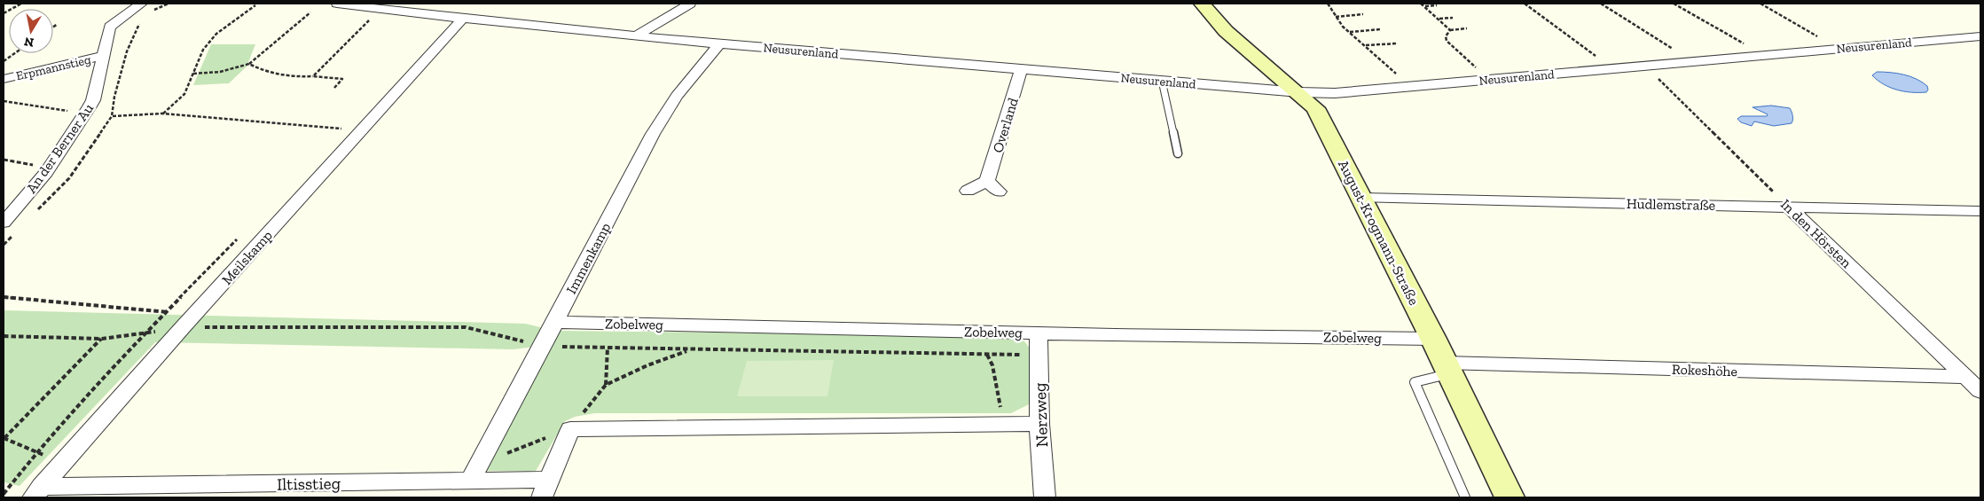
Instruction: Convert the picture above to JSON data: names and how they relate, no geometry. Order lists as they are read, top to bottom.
{
  "streets": {
    "main road": ["August-Krogmann-Straße"],
    "street": [
      "Neusurenland",
      "Erpmannstieg",
      "Overland",
      "An der Berner Au",
      "Hudlemstraße",
      "In den Hörsten",
      "Meilskamp",
      "Immenkamp",
      "Zobelweg",
      "Rokeshöhe",
      "Nerzweg",
      "Iltisstieg"
    ]
  },
  "crossings": [
    ["Neusurenland", "Overland"],
    ["Neusurenland", "August-Krogmann-Straße"],
    ["Neusurenland", "Meilskamp"],
    ["Neusurenland", "Immenkamp"],
    ["Erpmannstieg", "An der Berner Au"],
    ["Hudlemstraße", "August-Krogmann-Straße"],
    ["Hudlemstraße", "In den Hörsten"],
    ["August-Krogmann-Straße", "Zobelweg"],
    ["August-Krogmann-Straße", "Rokeshöhe"],
    ["In den Hörsten", "Rokeshöhe"],
    ["Meilskamp", "Iltisstieg"],
    ["Immenkamp", "Zobelweg"],
    ["Immenkamp", "Iltisstieg"],
    ["Zobelweg", "Nerzweg"]
  ],
  "north": "bottom"
}
